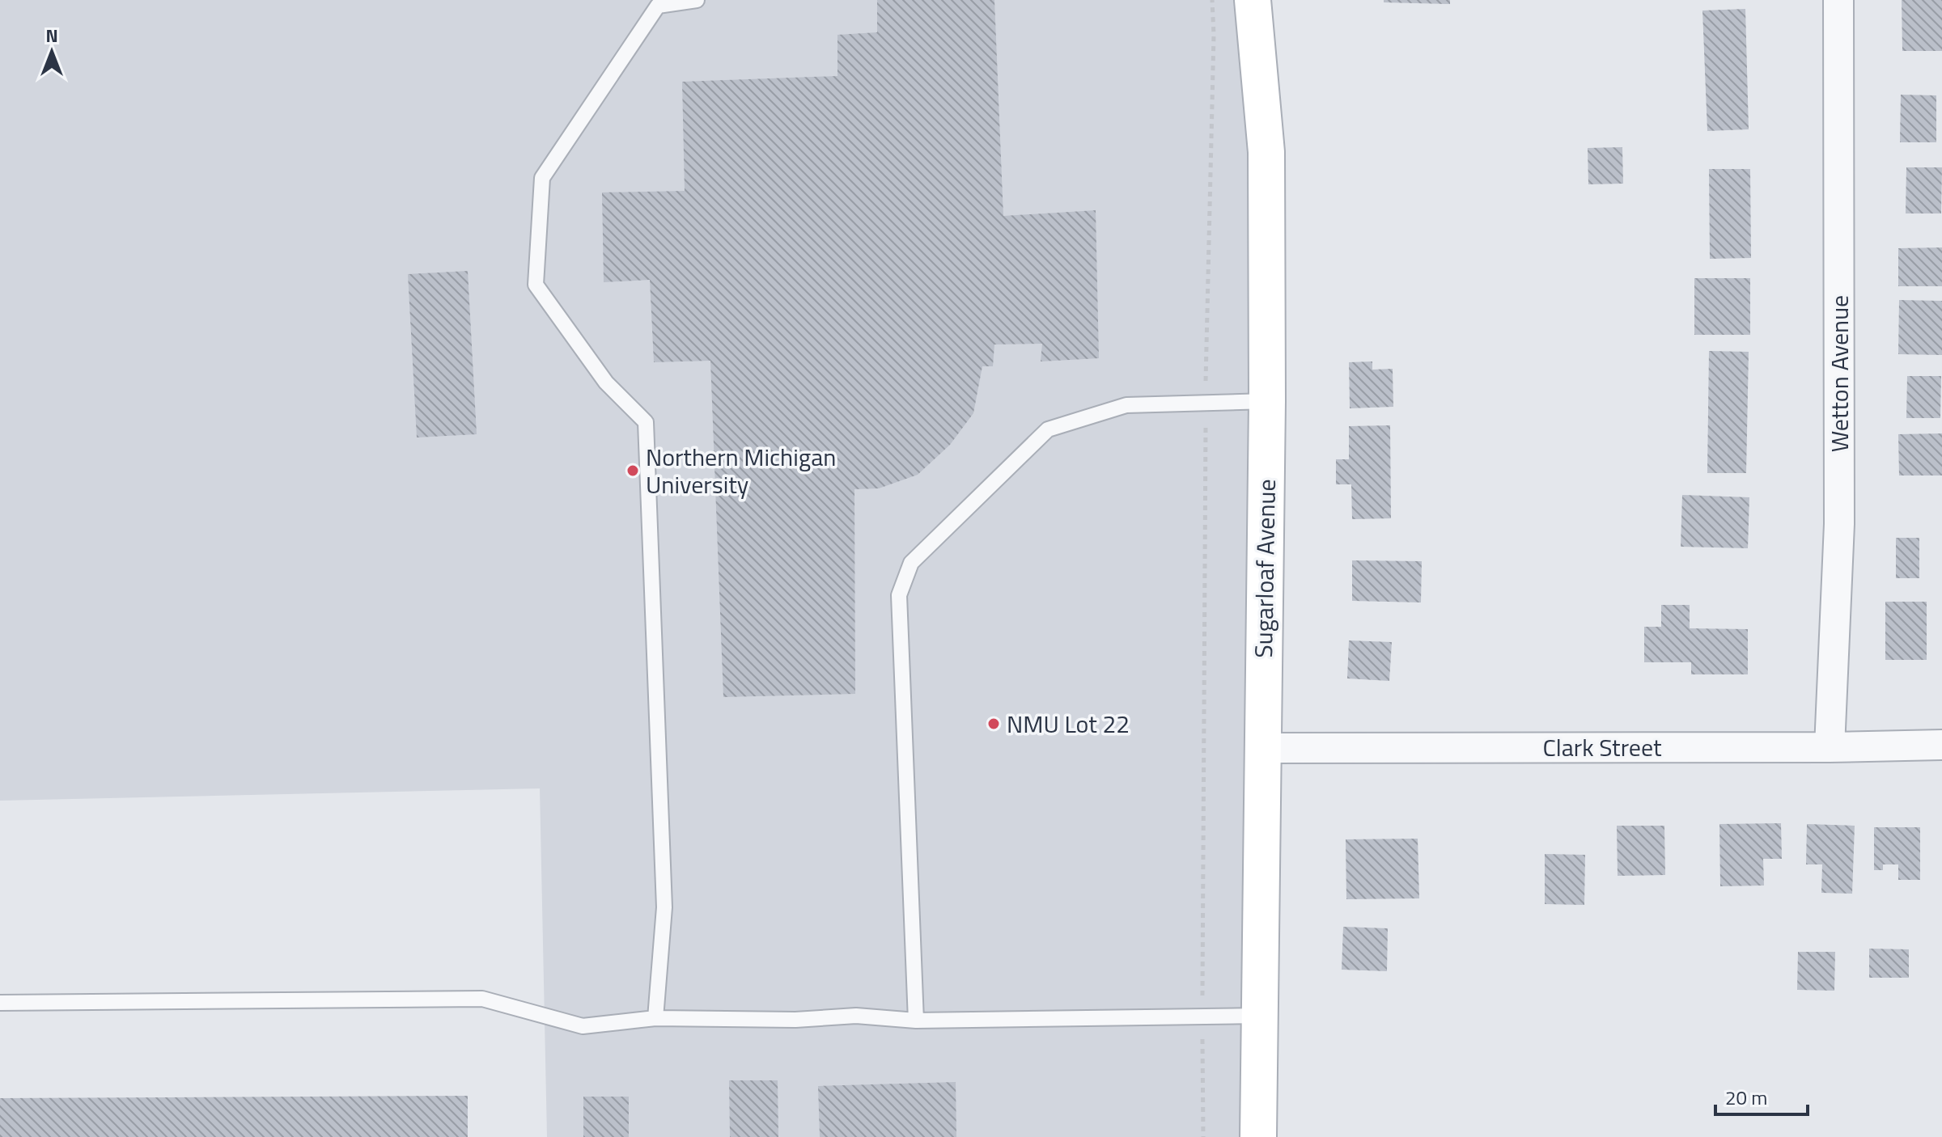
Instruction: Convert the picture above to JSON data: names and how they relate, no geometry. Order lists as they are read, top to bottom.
{
  "streets": {
    "main road": ["Sugarloaf Avenue"],
    "street": ["Wetton Avenue", "Clark Street"]
  },
  "crossings": [
    ["Wetton Avenue", "Clark Street"],
    ["Sugarloaf Avenue", "Clark Street"]
  ],
  "places": ["Northern Michigan University", "NMU Lot 22"],
  "scale_bar": "20 m",
  "north": "top"
}
